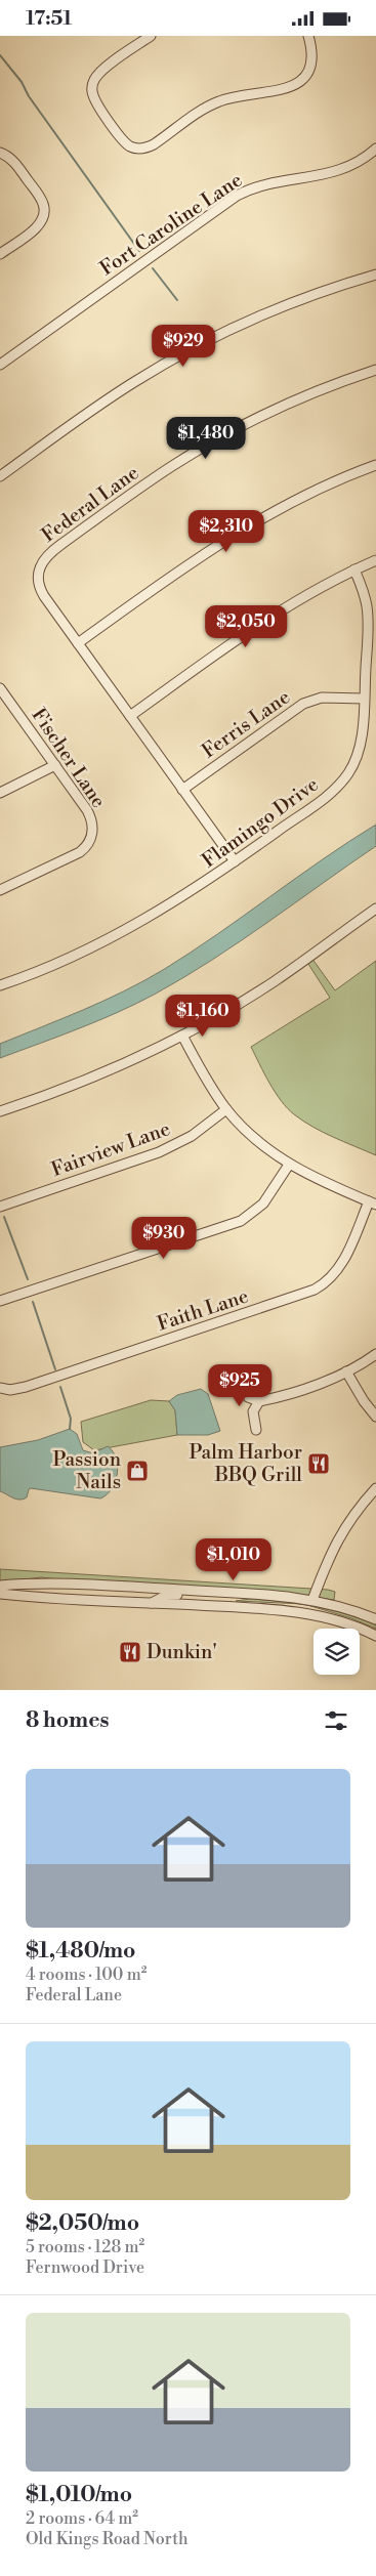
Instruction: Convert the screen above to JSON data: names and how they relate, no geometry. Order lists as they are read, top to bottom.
{
  "streets": {
    "street": [
      "Fort Caroline Lane",
      "Federal Lane",
      "Ferris Lane",
      "Fischer Lane",
      "Flamingo Drive",
      "Fairview Lane",
      "Faith Lane"
    ]
  },
  "crossings": [
    ["Federal Lane", "Ferris Lane"],
    ["Federal Lane", "Flamingo Drive"],
    ["Ferris Lane", "Flamingo Drive"]
  ],
  "places": {
    "restaurant": ["Palm Harbor BBQ Grill", "Dunkin'"],
    "shop": ["Passion Nails"]
  },
  "page": {
    "status": "17:51",
    "price": [
      "$929",
      "$1,480",
      "$2,310",
      "$2,050",
      "$1,160",
      "$930",
      "$925",
      "$1,010"
    ],
    "heading": "8 homes",
    "list": [
      {
        "name": "$1,480/mo",
        "note": "4 rooms · 100 m² · Federal Lane"
      },
      {
        "name": "$2,050/mo",
        "note": "5 rooms · 128 m² · Fernwood Drive"
      },
      {
        "name": "$1,010/mo",
        "note": "2 rooms · 64 m² · Old Kings Road North"
      }
    ]
  }
}
